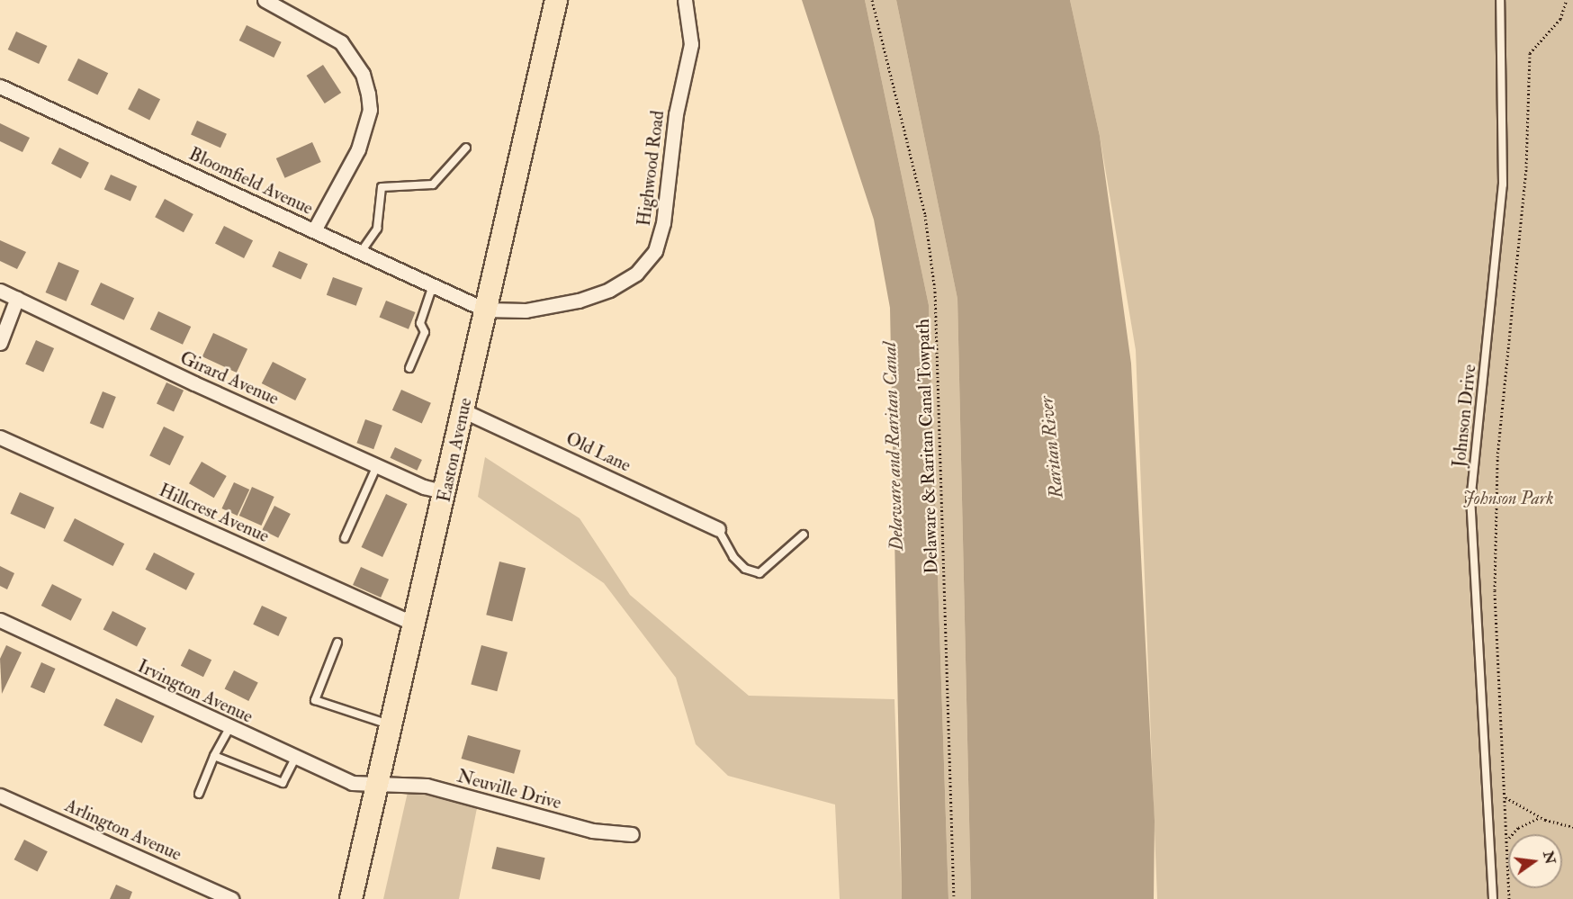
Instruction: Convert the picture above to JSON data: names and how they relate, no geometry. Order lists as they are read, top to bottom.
{
  "streets": {
    "main road": ["Easton Avenue"],
    "street": [
      "Highwood Road",
      "Bloomfield Avenue",
      "Girard Avenue",
      "Old Lane",
      "Hillcrest Avenue",
      "Irvington Avenue",
      "Neuville Drive",
      "Arlington Avenue"
    ],
    "lane": ["Johnson Drive"],
    "path": ["Delaware & Raritan Canal Towpath"]
  },
  "crossings": [
    ["Highwood Road", "Bloomfield Avenue"],
    ["Highwood Road", "Easton Avenue"],
    ["Bloomfield Avenue", "Easton Avenue"],
    ["Girard Avenue", "Easton Avenue"],
    ["Easton Avenue", "Old Lane"],
    ["Easton Avenue", "Hillcrest Avenue"],
    ["Easton Avenue", "Irvington Avenue"],
    ["Easton Avenue", "Neuville Drive"],
    ["Irvington Avenue", "Neuville Drive"]
  ],
  "water": ["Delaware and Raritan Canal", "Raritan River"],
  "parks": ["Johnson Park"],
  "north": "right"
}
